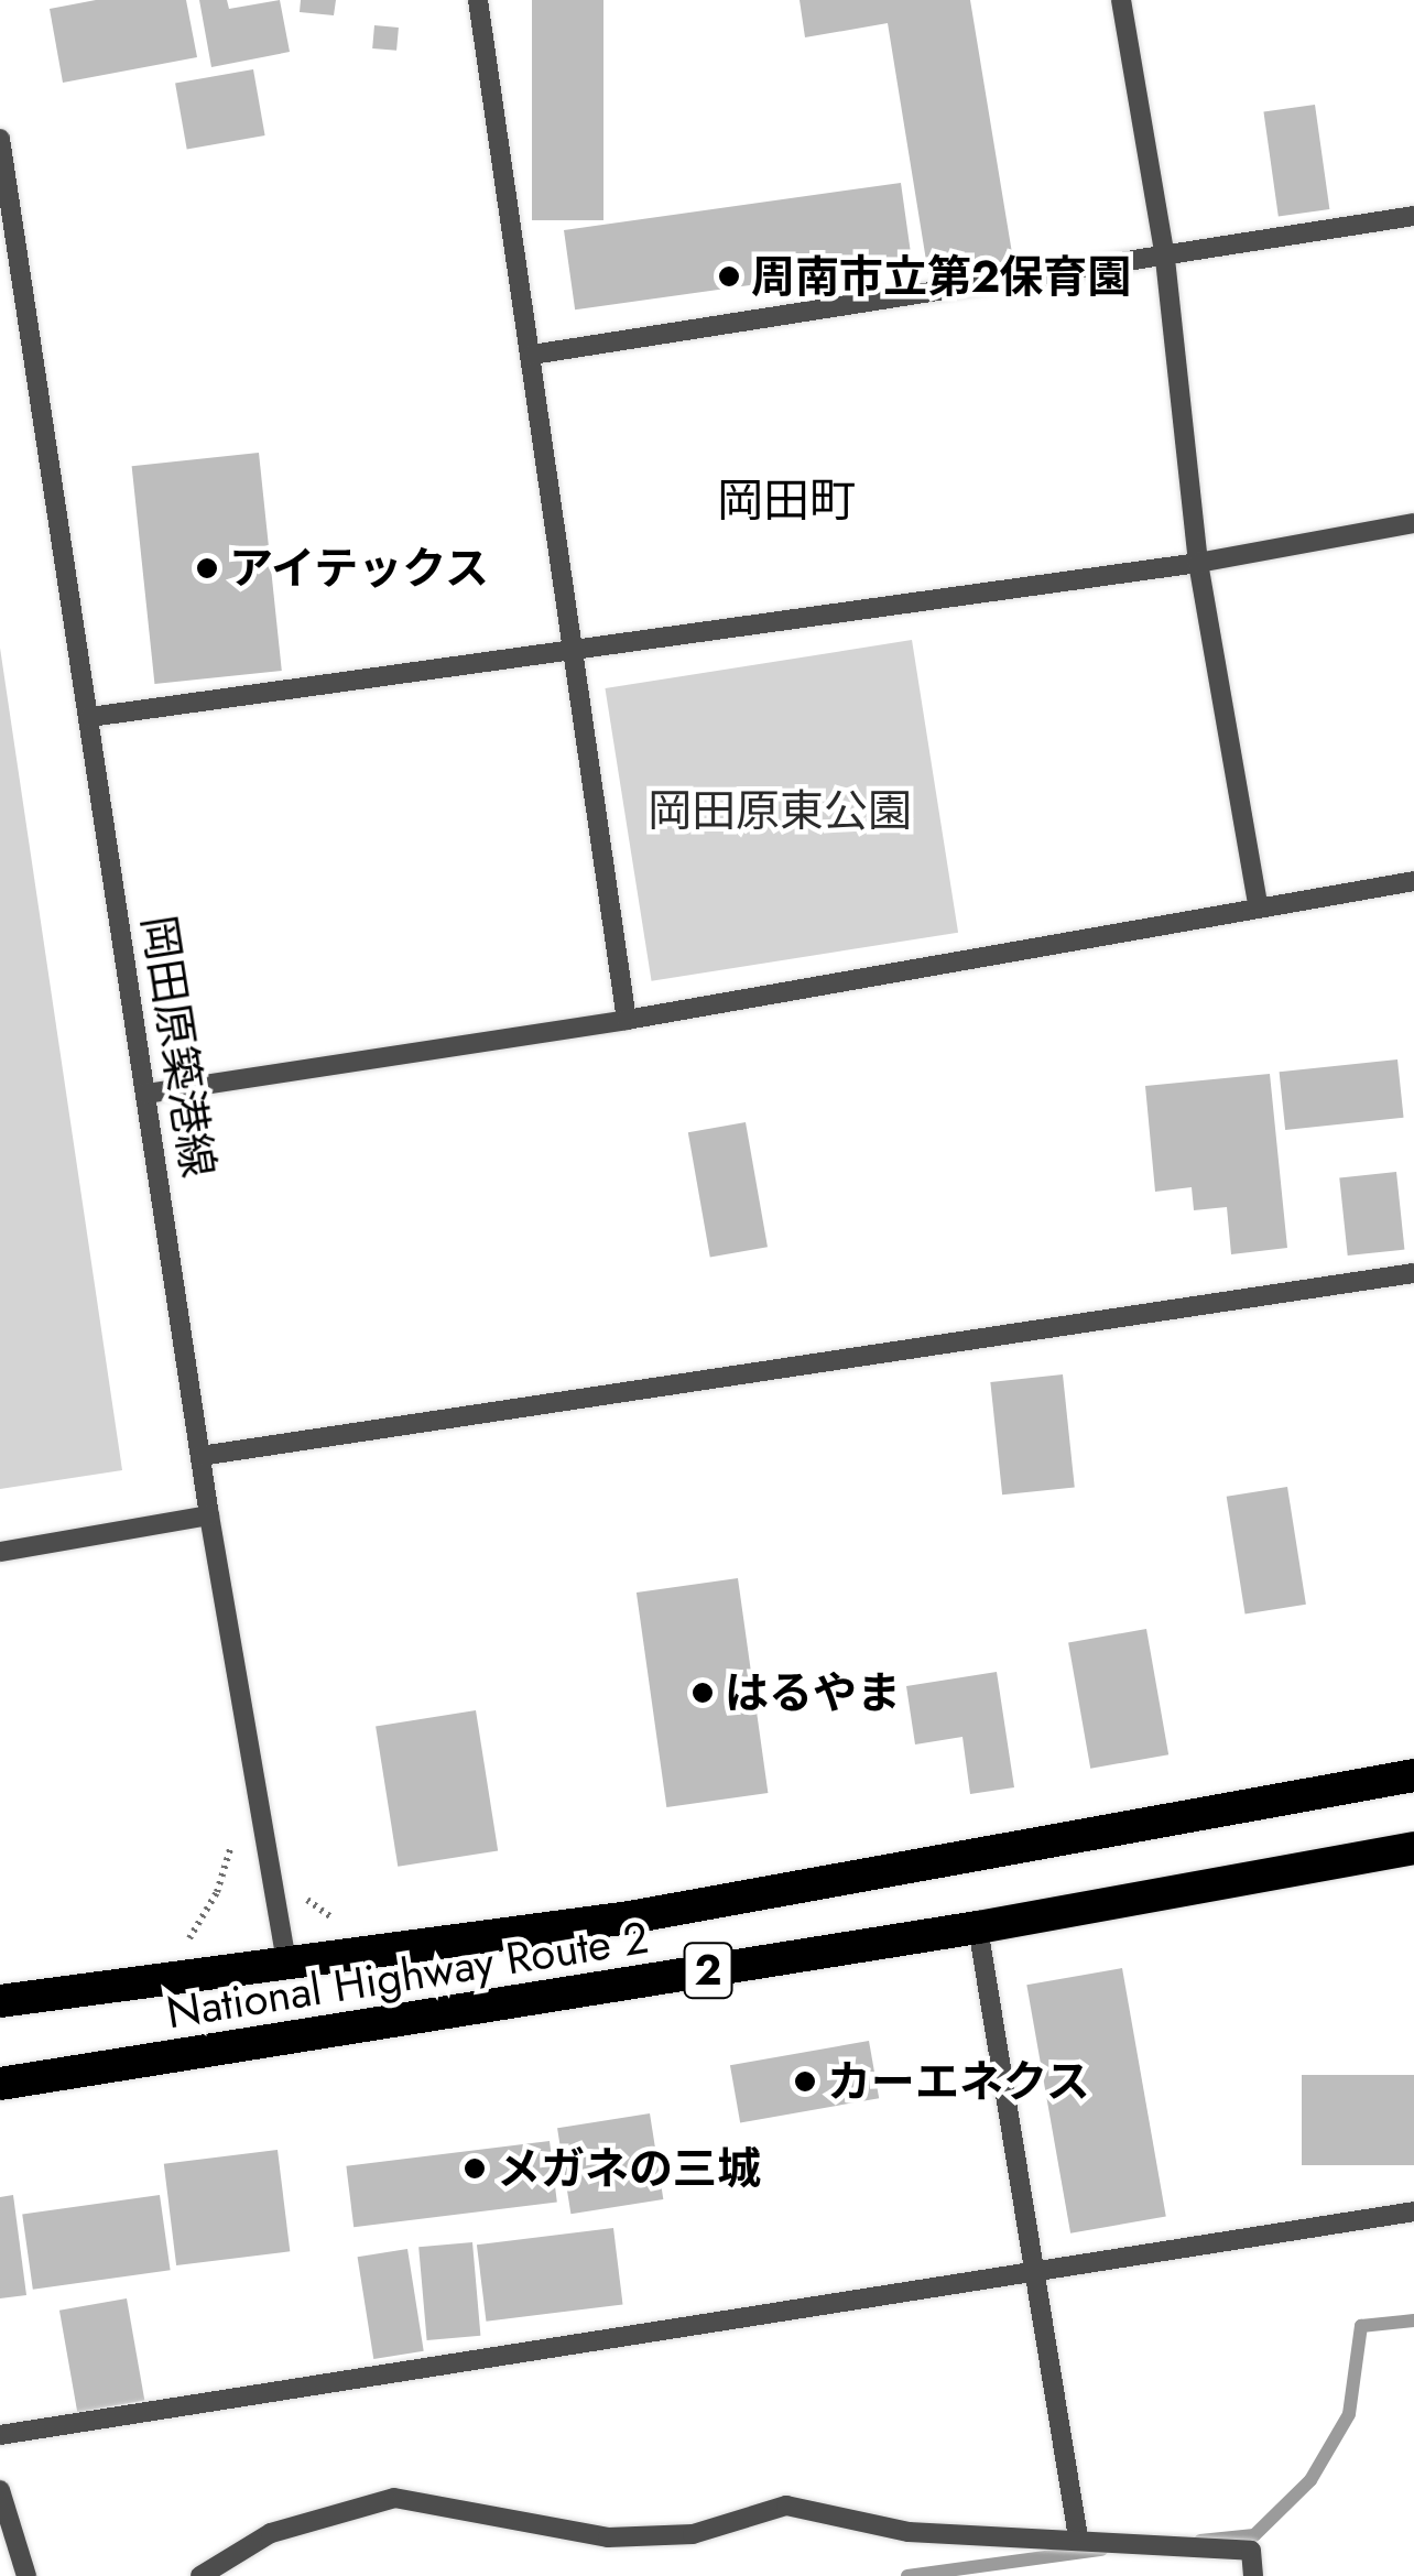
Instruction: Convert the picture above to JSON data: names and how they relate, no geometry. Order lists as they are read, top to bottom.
{
  "streets": {
    "highway": ["2", "National Highway Route 2"],
    "street": ["岡田原築港線"]
  },
  "crossings": [
    ["岡田原築港線", "National Highway Route 2"]
  ],
  "districts": ["岡田町"],
  "parks": ["岡田原東公園"],
  "places": [
    "周南市立第２保育園",
    "アイテックス",
    "はるやま",
    "カーエネクス",
    "メガネの三城"
  ]
}
